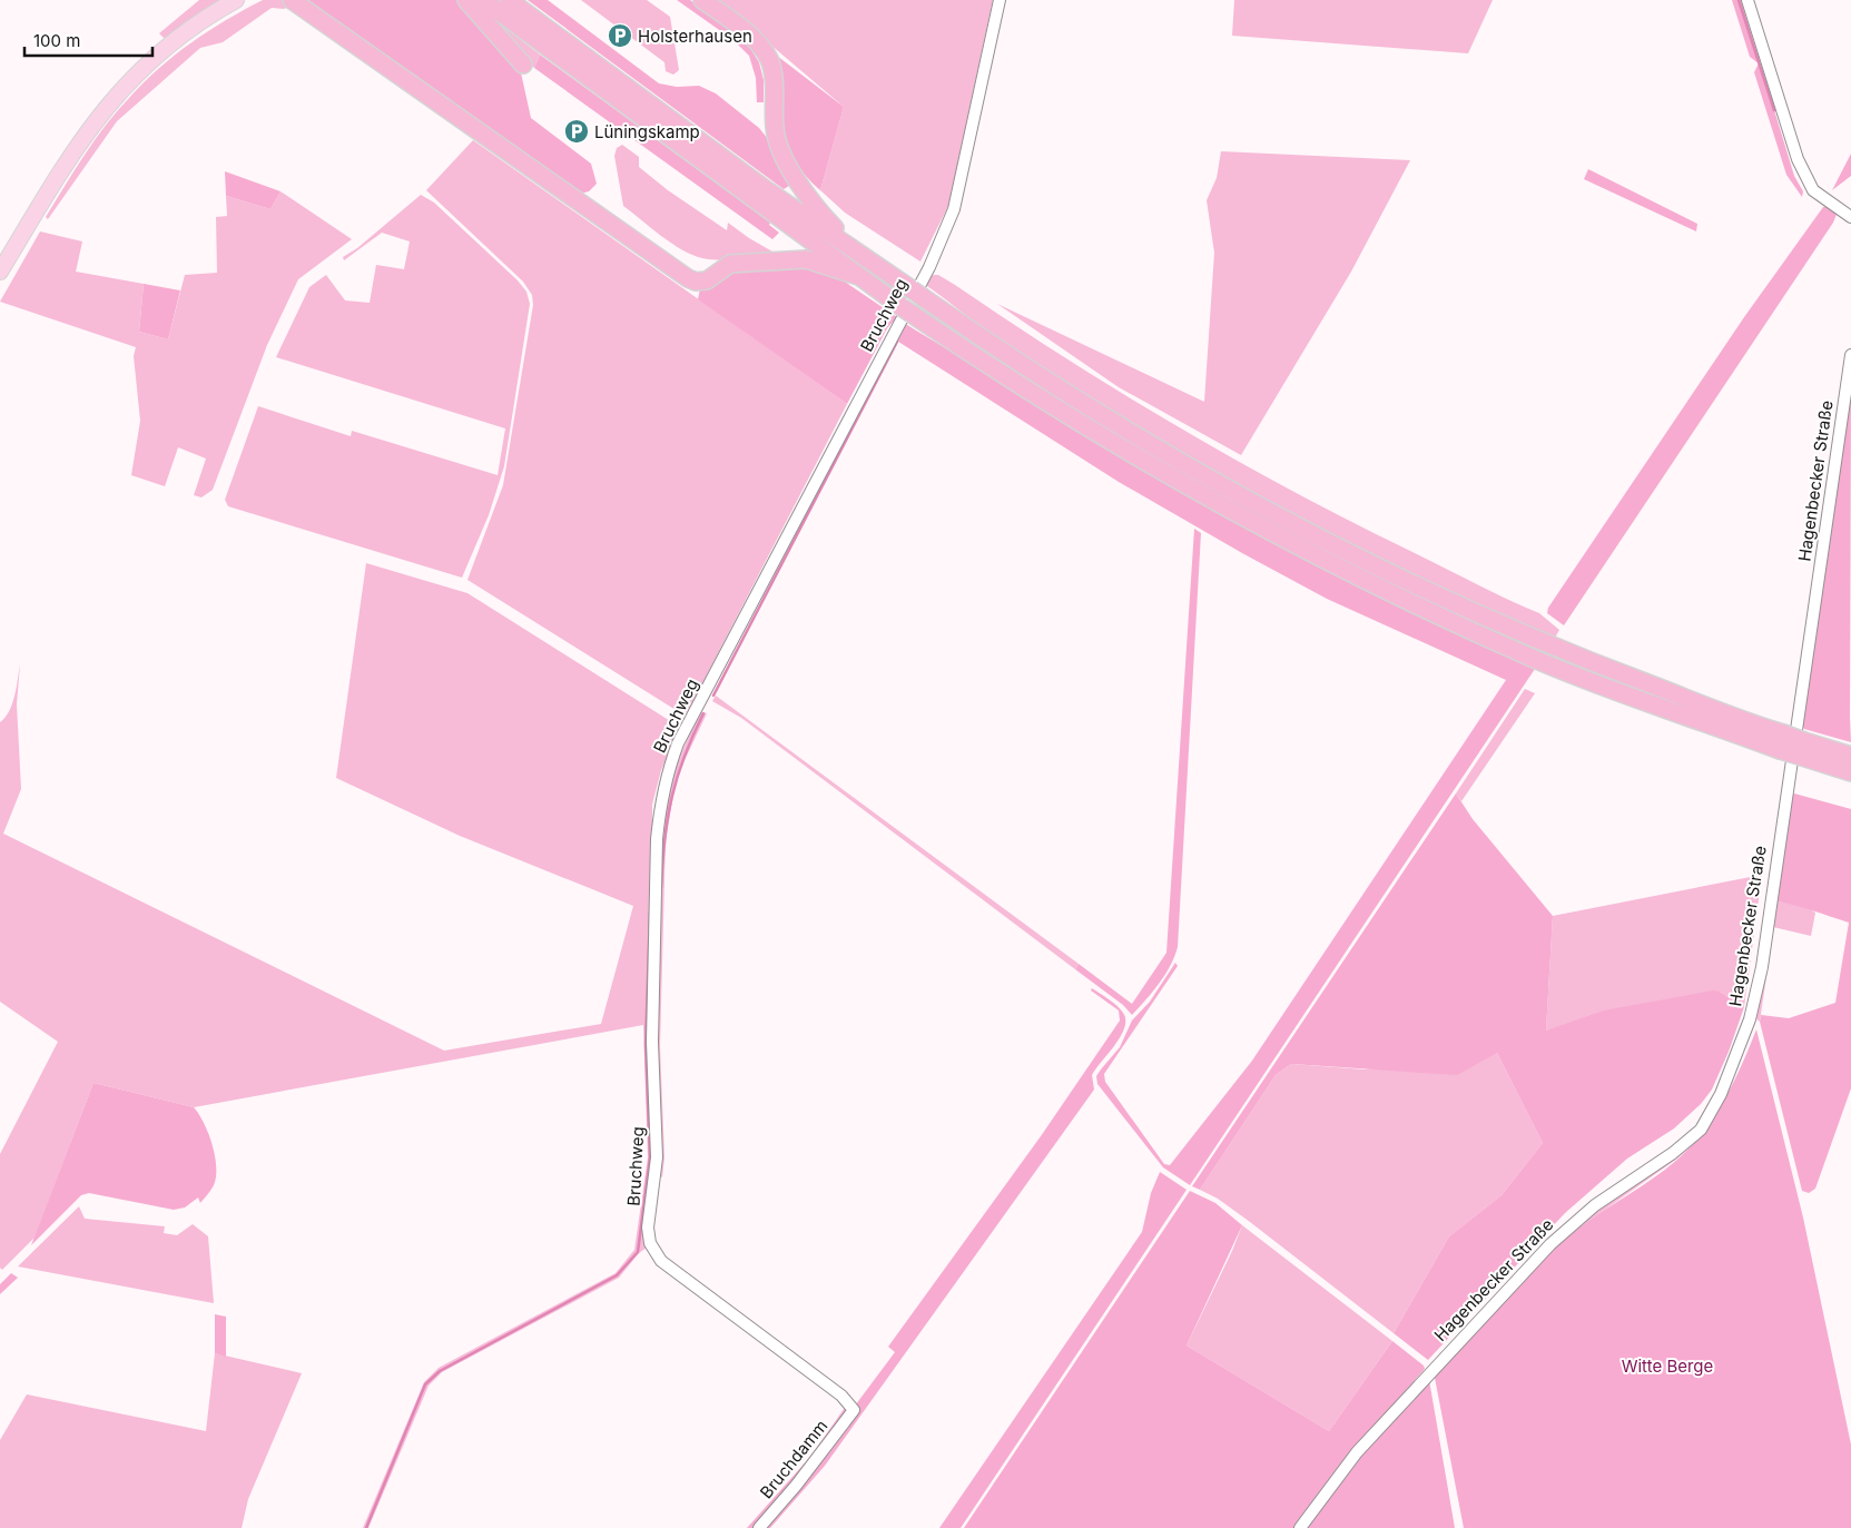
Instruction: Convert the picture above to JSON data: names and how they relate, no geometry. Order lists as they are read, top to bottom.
{
  "streets": {
    "street": ["Bruchweg", "Hagenbecker Straße", "Bruchdamm"]
  },
  "crossings": [
    ["Bruchweg", "Bruchdamm"]
  ],
  "parks": ["Witte Berge"],
  "places": {
    "parking": ["Holsterhausen", "Lüningskamp"]
  },
  "scale_bar": "100 m"
}
